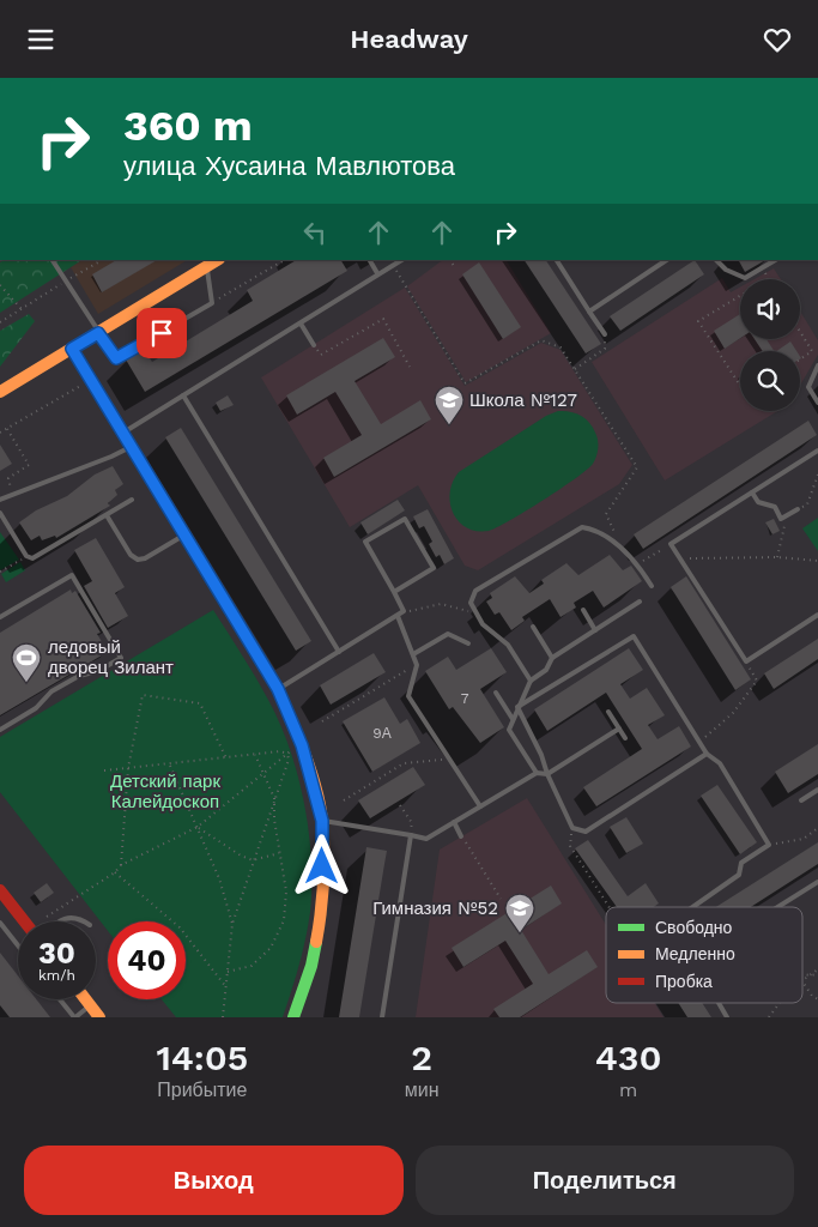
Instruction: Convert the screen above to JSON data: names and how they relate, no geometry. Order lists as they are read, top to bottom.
{
  "parks": ["Детский парк Калейдоскоп"],
  "places": {
    "school or university": ["Школа №127", "Гимназия №52"],
    "sports": ["ледовый дворец Зилант"]
  },
  "house_numbers": ["7", "9А"],
  "legend": ["Свободно", "Медленно", "Пробка"],
  "page": {
    "header": "Headway",
    "turn": ["360 m", "улица Хусаина Мавлютова"],
    "speed": "30 km/h",
    "limit": "40",
    "eta": [
      "14:05",
      "Прибытие",
      "2",
      "мин",
      "430",
      "m"
    ],
    "buttons": ["Выход", "Поделиться"]
  }
}
